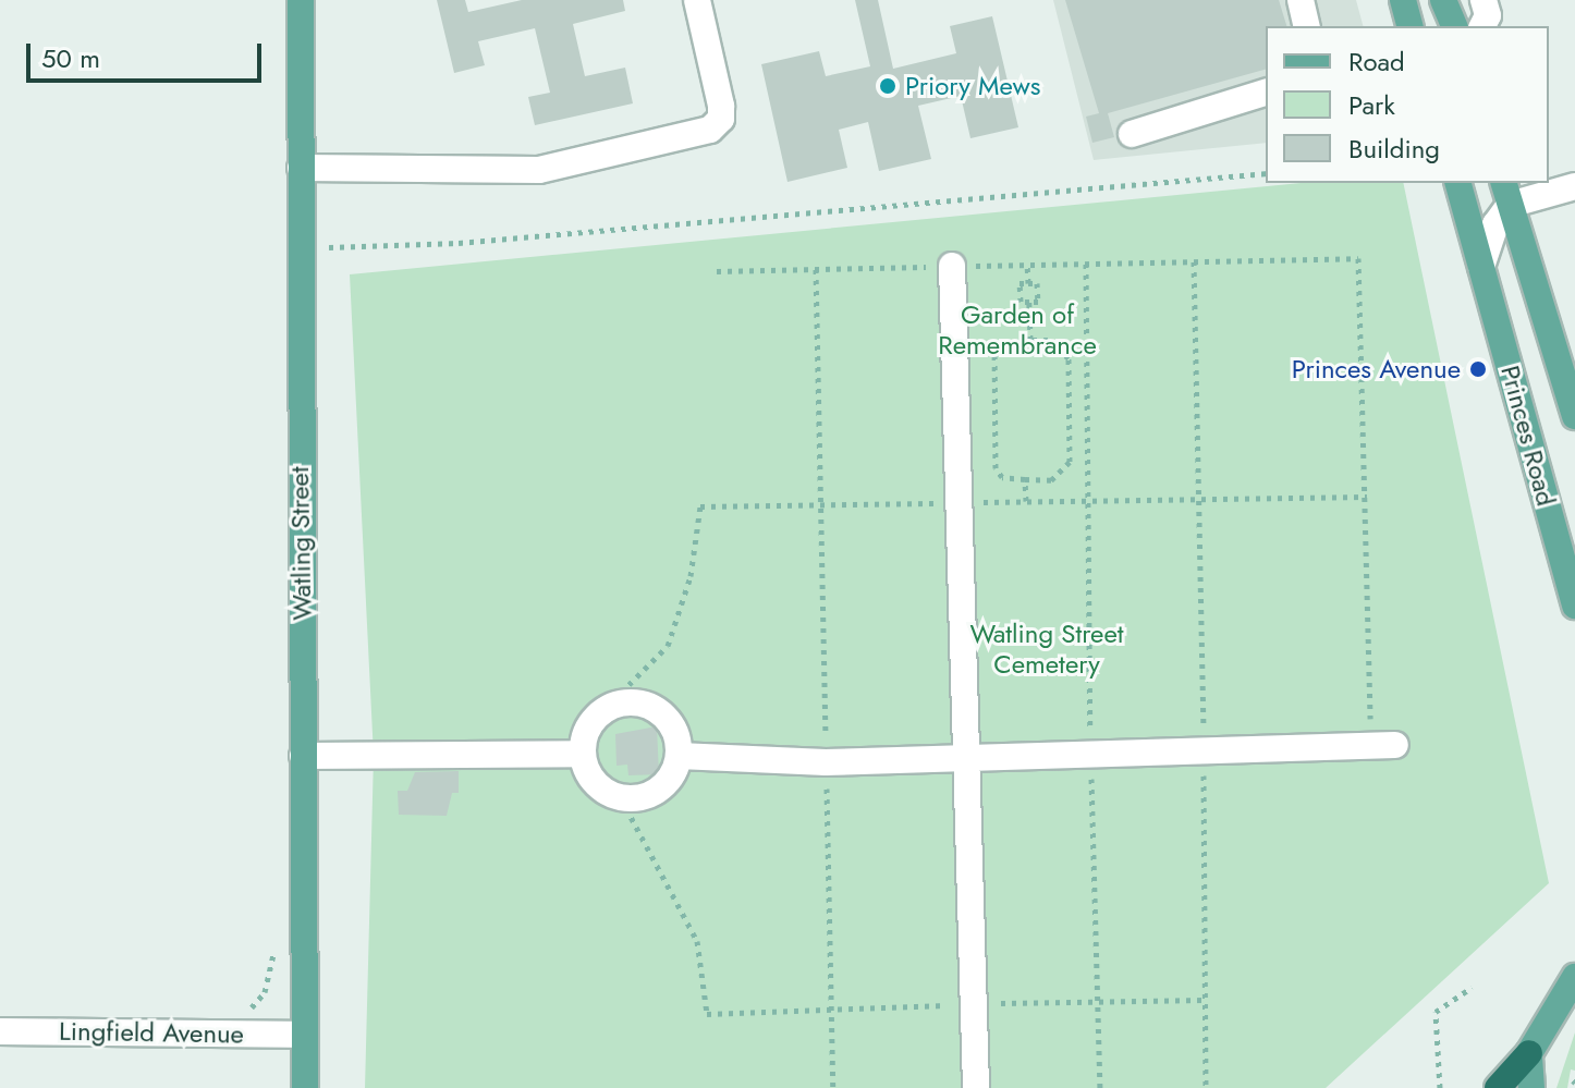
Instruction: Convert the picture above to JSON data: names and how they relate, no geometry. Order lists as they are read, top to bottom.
{
  "streets": {
    "main road": ["Princes Road", "Watling Street"],
    "street": ["Lingfield Avenue"]
  },
  "crossings": [
    ["Watling Street", "Lingfield Avenue"]
  ],
  "parks": ["Garden of Remembrance", "Watling Street Cemetery"],
  "places": ["Priory Mews", "Princes Avenue"],
  "legend": ["Road", "Park", "Building"],
  "scale_bar": "50 m"
}
